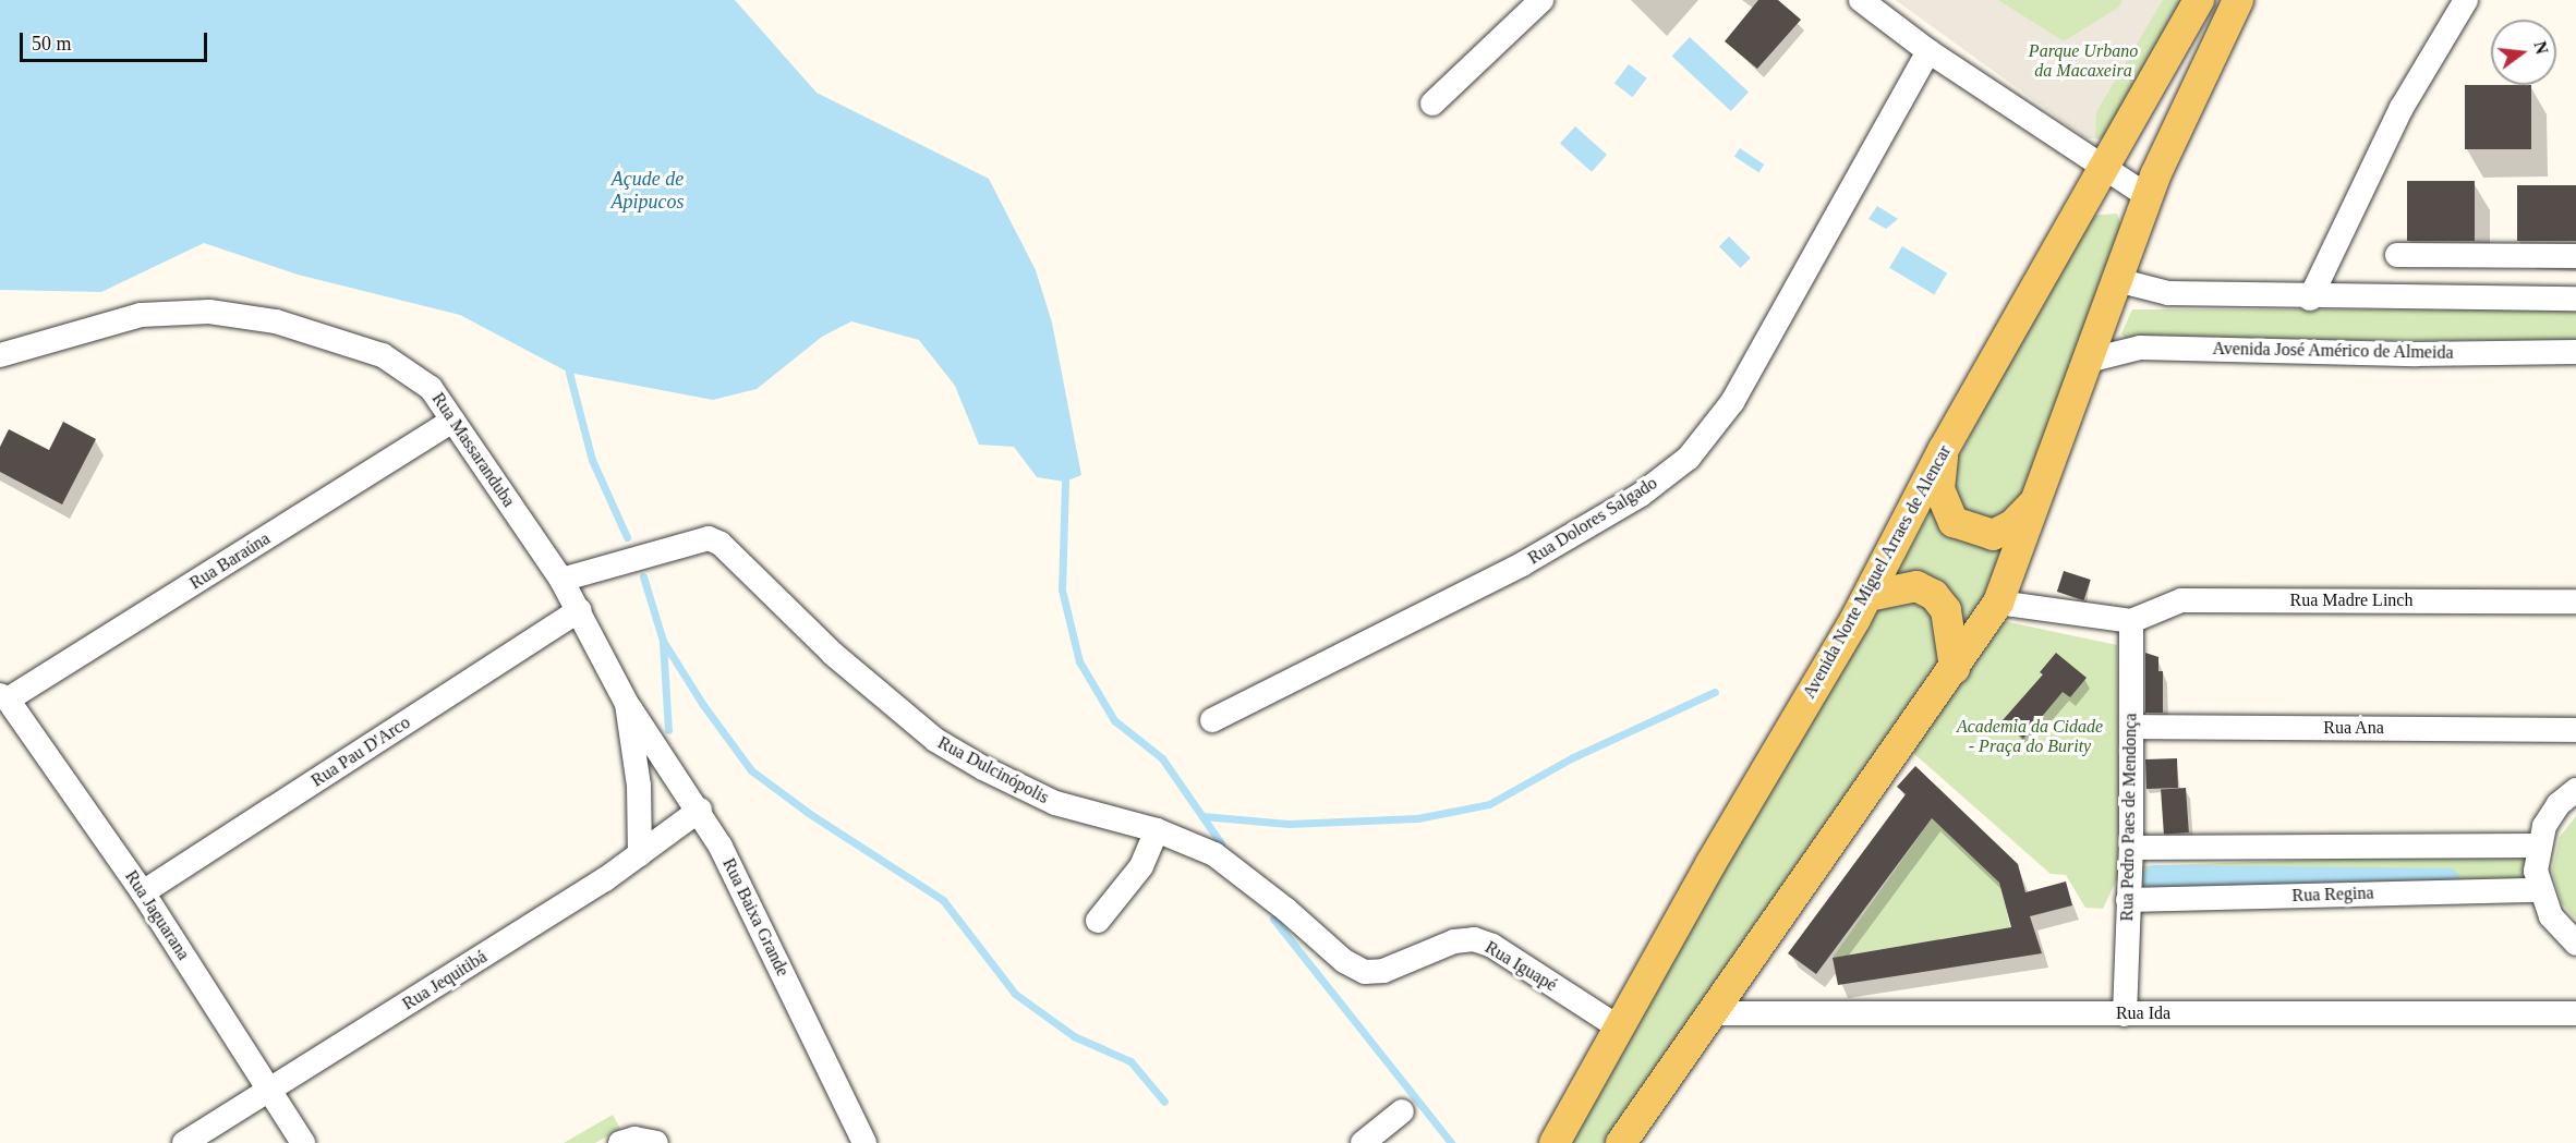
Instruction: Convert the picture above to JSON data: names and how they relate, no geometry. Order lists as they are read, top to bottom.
{
  "streets": {
    "main road": ["Avenida Norte Miguel Arraes de Alencar"],
    "street": [
      "Avenida José Américo de Almeida",
      "Rua Massaranduba",
      "Rua Dolores Salgado",
      "Rua Baraúna",
      "Rua Madre Linch",
      "Rua Ana",
      "Rua Pau D'Arco",
      "Rua Dulcinópolis",
      "Rua Pedro Paes de Mendonça",
      "Rua Regina",
      "Rua Jaguarana",
      "Rua Baixa Grande",
      "Rua Iguapé",
      "Rua Jequitibá",
      "Rua Ida"
    ]
  },
  "crossings": [
    ["Rua Massaranduba", "Rua Baraúna"],
    ["Rua Massaranduba", "Rua Pau D'Arco"],
    ["Rua Massaranduba", "Rua Dulcinópolis"],
    ["Rua Massaranduba", "Rua Baixa Grande"],
    ["Rua Massaranduba", "Rua Jequitibá"],
    ["Rua Baraúna", "Rua Jaguarana"],
    ["Avenida Norte Miguel Arraes de Alencar", "Rua Iguapé"],
    ["Rua Madre Linch", "Rua Pedro Paes de Mendonça"],
    ["Rua Ana", "Rua Pedro Paes de Mendonça"],
    ["Rua Pau D'Arco", "Rua Jaguarana"],
    ["Rua Dulcinópolis", "Rua Iguapé"],
    ["Rua Pedro Paes de Mendonça", "Rua Regina"],
    ["Rua Pedro Paes de Mendonça", "Rua Ida"],
    ["Rua Jaguarana", "Rua Jequitibá"],
    ["Rua Baixa Grande", "Rua Jequitibá"]
  ],
  "water": ["Açude de Apipucos"],
  "parks": ["Parque Urbano da Macaxeira", "Academia da Cidade - Praça do Burity"],
  "scale_bar": "50 m",
  "north": "right"
}
